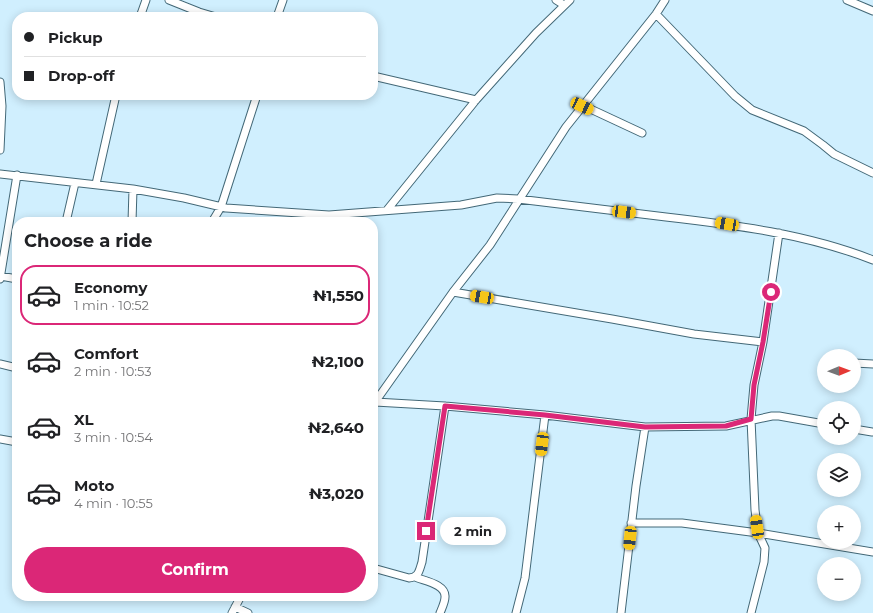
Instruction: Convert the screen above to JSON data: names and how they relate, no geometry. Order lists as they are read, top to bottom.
{
  "north": "right",
  "page": {
    "banner": ["Pickup", "Drop-off"],
    "heading": "Choose a ride",
    "list": [
      {
        "name": "Economy",
        "note": "1 min · 10:52",
        "value": "₦1,550"
      },
      {
        "name": "Comfort",
        "note": "2 min · 10:53",
        "value": "₦2,100"
      },
      {
        "name": "XL",
        "note": "3 min · 10:54",
        "value": "₦2,640"
      },
      {
        "name": "Moto",
        "note": "4 min · 10:55",
        "value": "₦3,020"
      }
    ],
    "map_buttons": ["+", "−"],
    "bubble": "2 min",
    "buttons": "Confirm"
  }
}
